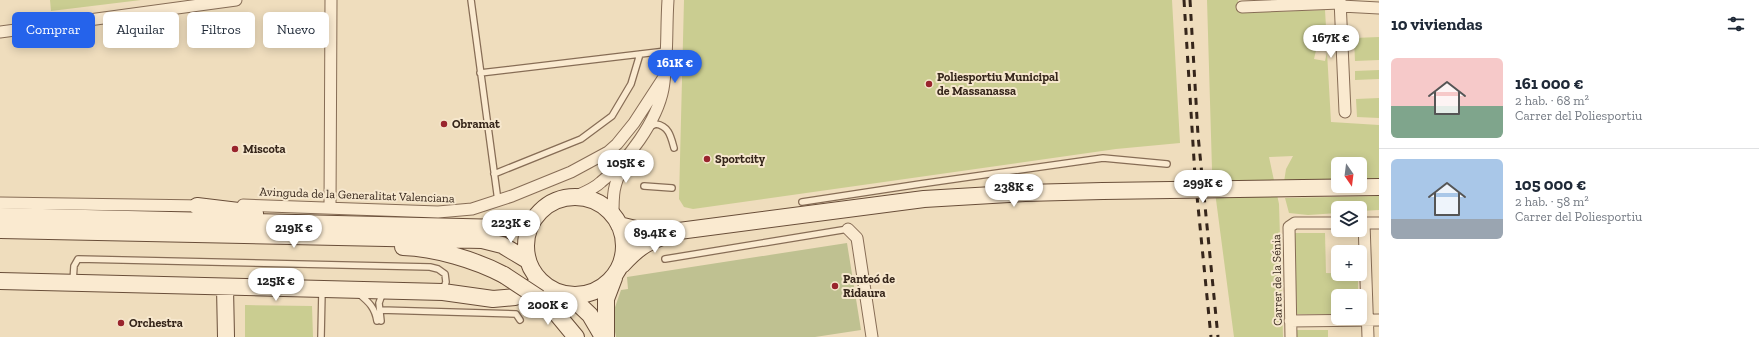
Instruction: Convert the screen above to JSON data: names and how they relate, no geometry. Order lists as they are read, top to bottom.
{
  "streets": {
    "street": ["Avinguda de la Generalitat Valenciana", "Carrer de la Sénia"]
  },
  "places": [
    "Poliesportiu Municipal de Massanassa",
    "Obramat",
    "Miscota",
    "Sportcity",
    "Panteó de Ridaura",
    "Orchestra"
  ],
  "north": "bottom",
  "page": {
    "heading": "10 viviendas",
    "chip": [
      "Comprar",
      "Alquilar",
      "Filtros",
      "Nuevo"
    ],
    "price": [
      "167K €",
      "161K €",
      "105K €",
      "299K €",
      "238K €",
      "223K €",
      "219K €",
      "89.4K €",
      "125K €",
      "200K €"
    ],
    "list": [
      {
        "name": "161 000 €",
        "note": "2 hab. · 68 m² · Carrer del Poliesportiu"
      },
      {
        "name": "105 000 €",
        "note": "2 hab. · 58 m² · Carrer del Poliesportiu"
      }
    ],
    "map_buttons": ["+", "−"]
  }
}
